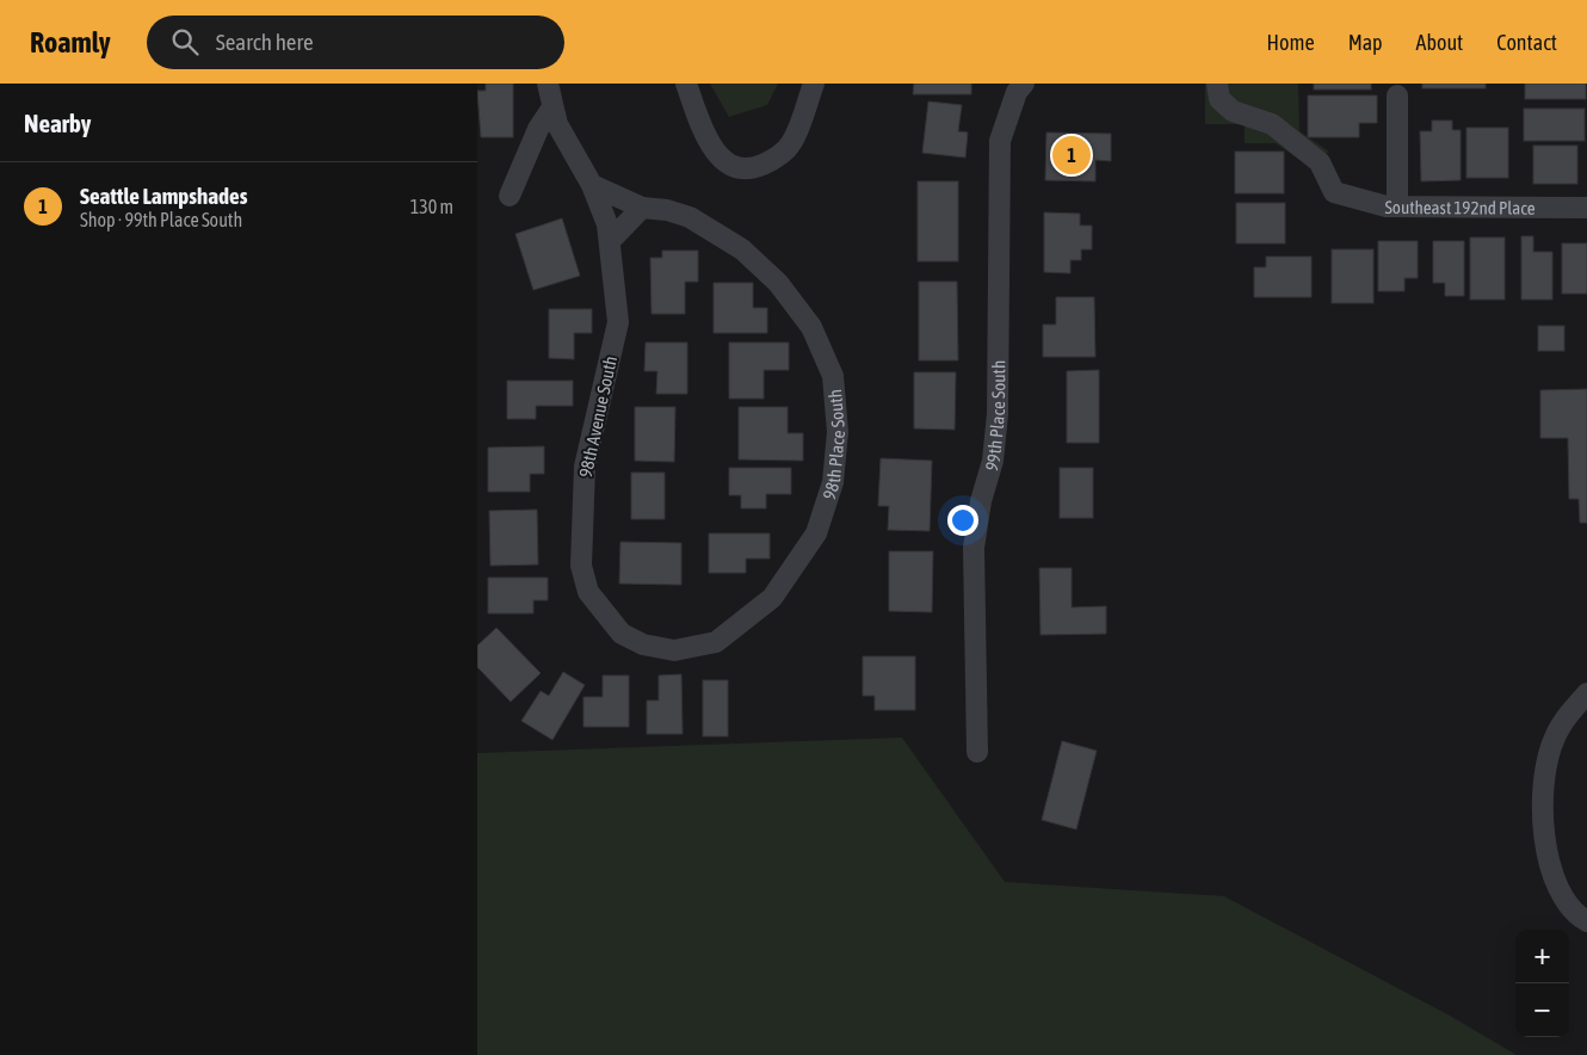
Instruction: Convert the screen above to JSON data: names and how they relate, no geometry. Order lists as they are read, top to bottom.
{
  "streets": {
    "street": [
      "Southeast 192nd Place",
      "99th Place South",
      "98th Avenue South",
      "98th Place South"
    ]
  },
  "crossings": [
    ["98th Avenue South", "98th Place South"]
  ],
  "page": {
    "header": "Roamly",
    "search": "Search here",
    "nav": [
      "Home",
      "Map",
      "About",
      "Contact"
    ],
    "heading": "Nearby",
    "pins": "1",
    "list": [
      {
        "mark": "1",
        "name": "Seattle Lampshades",
        "note": "Shop · 99th Place South",
        "value": "130 m"
      }
    ],
    "map_buttons": ["+", "−"]
  }
}
